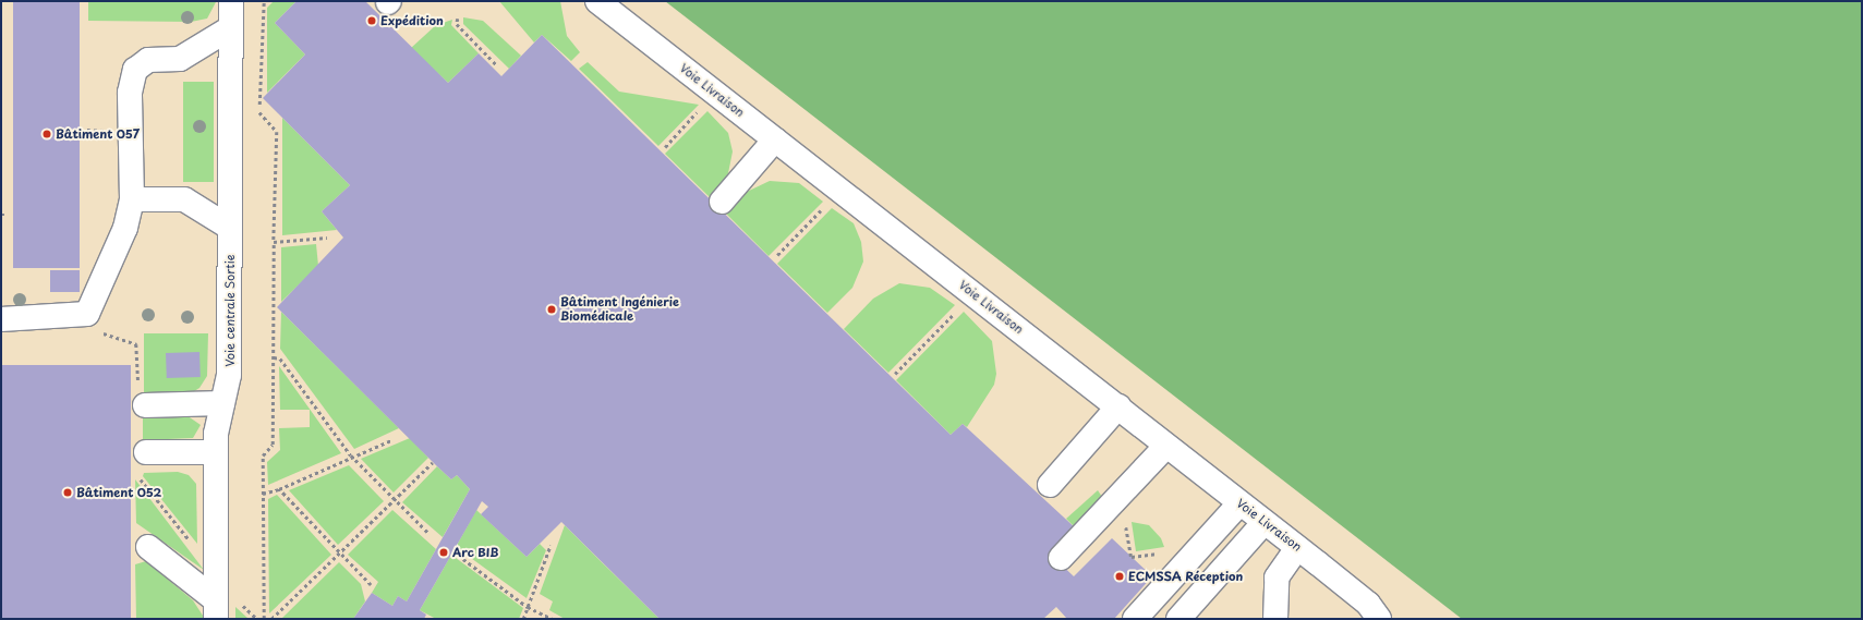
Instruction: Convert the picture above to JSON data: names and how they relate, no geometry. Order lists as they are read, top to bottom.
{
  "streets": {
    "street": ["Voie Livraison", "Voie centrale Sortie"]
  },
  "places": [
    "Expédition",
    "Bâtiment 057",
    "Bâtiment Ingénierie Biomédicale",
    "Bâtiment 052",
    "Arc BIB",
    "ECMSSA Réception"
  ]
}
